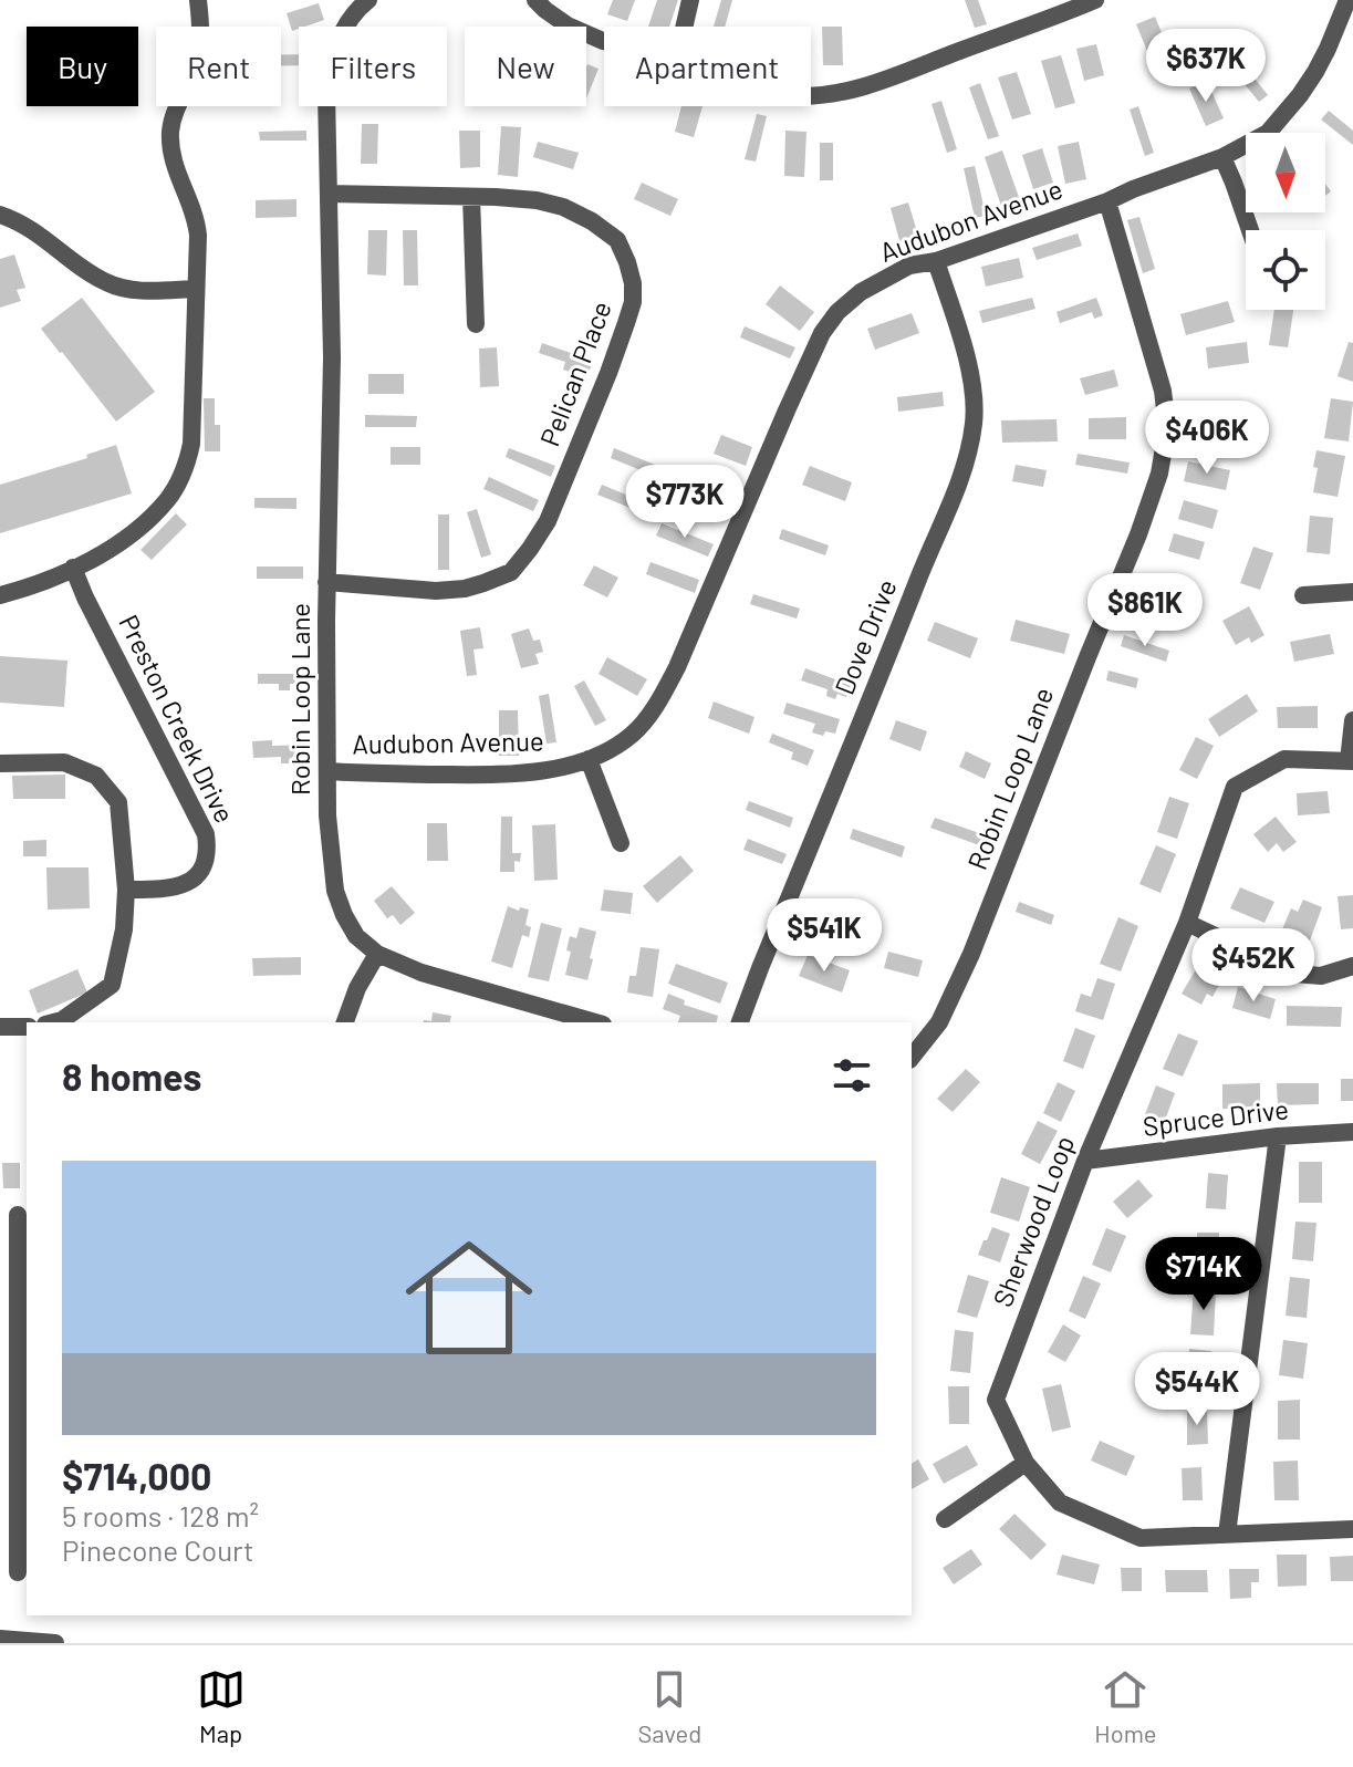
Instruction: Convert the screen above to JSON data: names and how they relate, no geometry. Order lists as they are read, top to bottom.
{
  "streets": {
    "street": [
      "Audubon Avenue",
      "Pelican Place",
      "Dove Drive",
      "Robin Loop Lane",
      "Preston Creek Drive",
      "Spruce Drive",
      "Sherwood Loop"
    ]
  },
  "crossings": [
    ["Audubon Avenue", "Dove Drive"],
    ["Audubon Avenue", "Robin Loop Lane"],
    ["Pelican Place", "Robin Loop Lane"],
    ["Spruce Drive", "Sherwood Loop"]
  ],
  "north": "bottom",
  "page": {
    "chip": [
      "Buy",
      "Rent",
      "Filters",
      "New",
      "Apartment"
    ],
    "price": [
      "$637K",
      "$406K",
      "$773K",
      "$861K",
      "$541K",
      "$452K",
      "$714K",
      "$544K"
    ],
    "heading": "8 homes",
    "list": [
      {
        "name": "$714,000",
        "note": "5 rooms · 128 m² · Pinecone Court"
      }
    ],
    "tabs": ["Map", "Saved", "Home"]
  }
}
